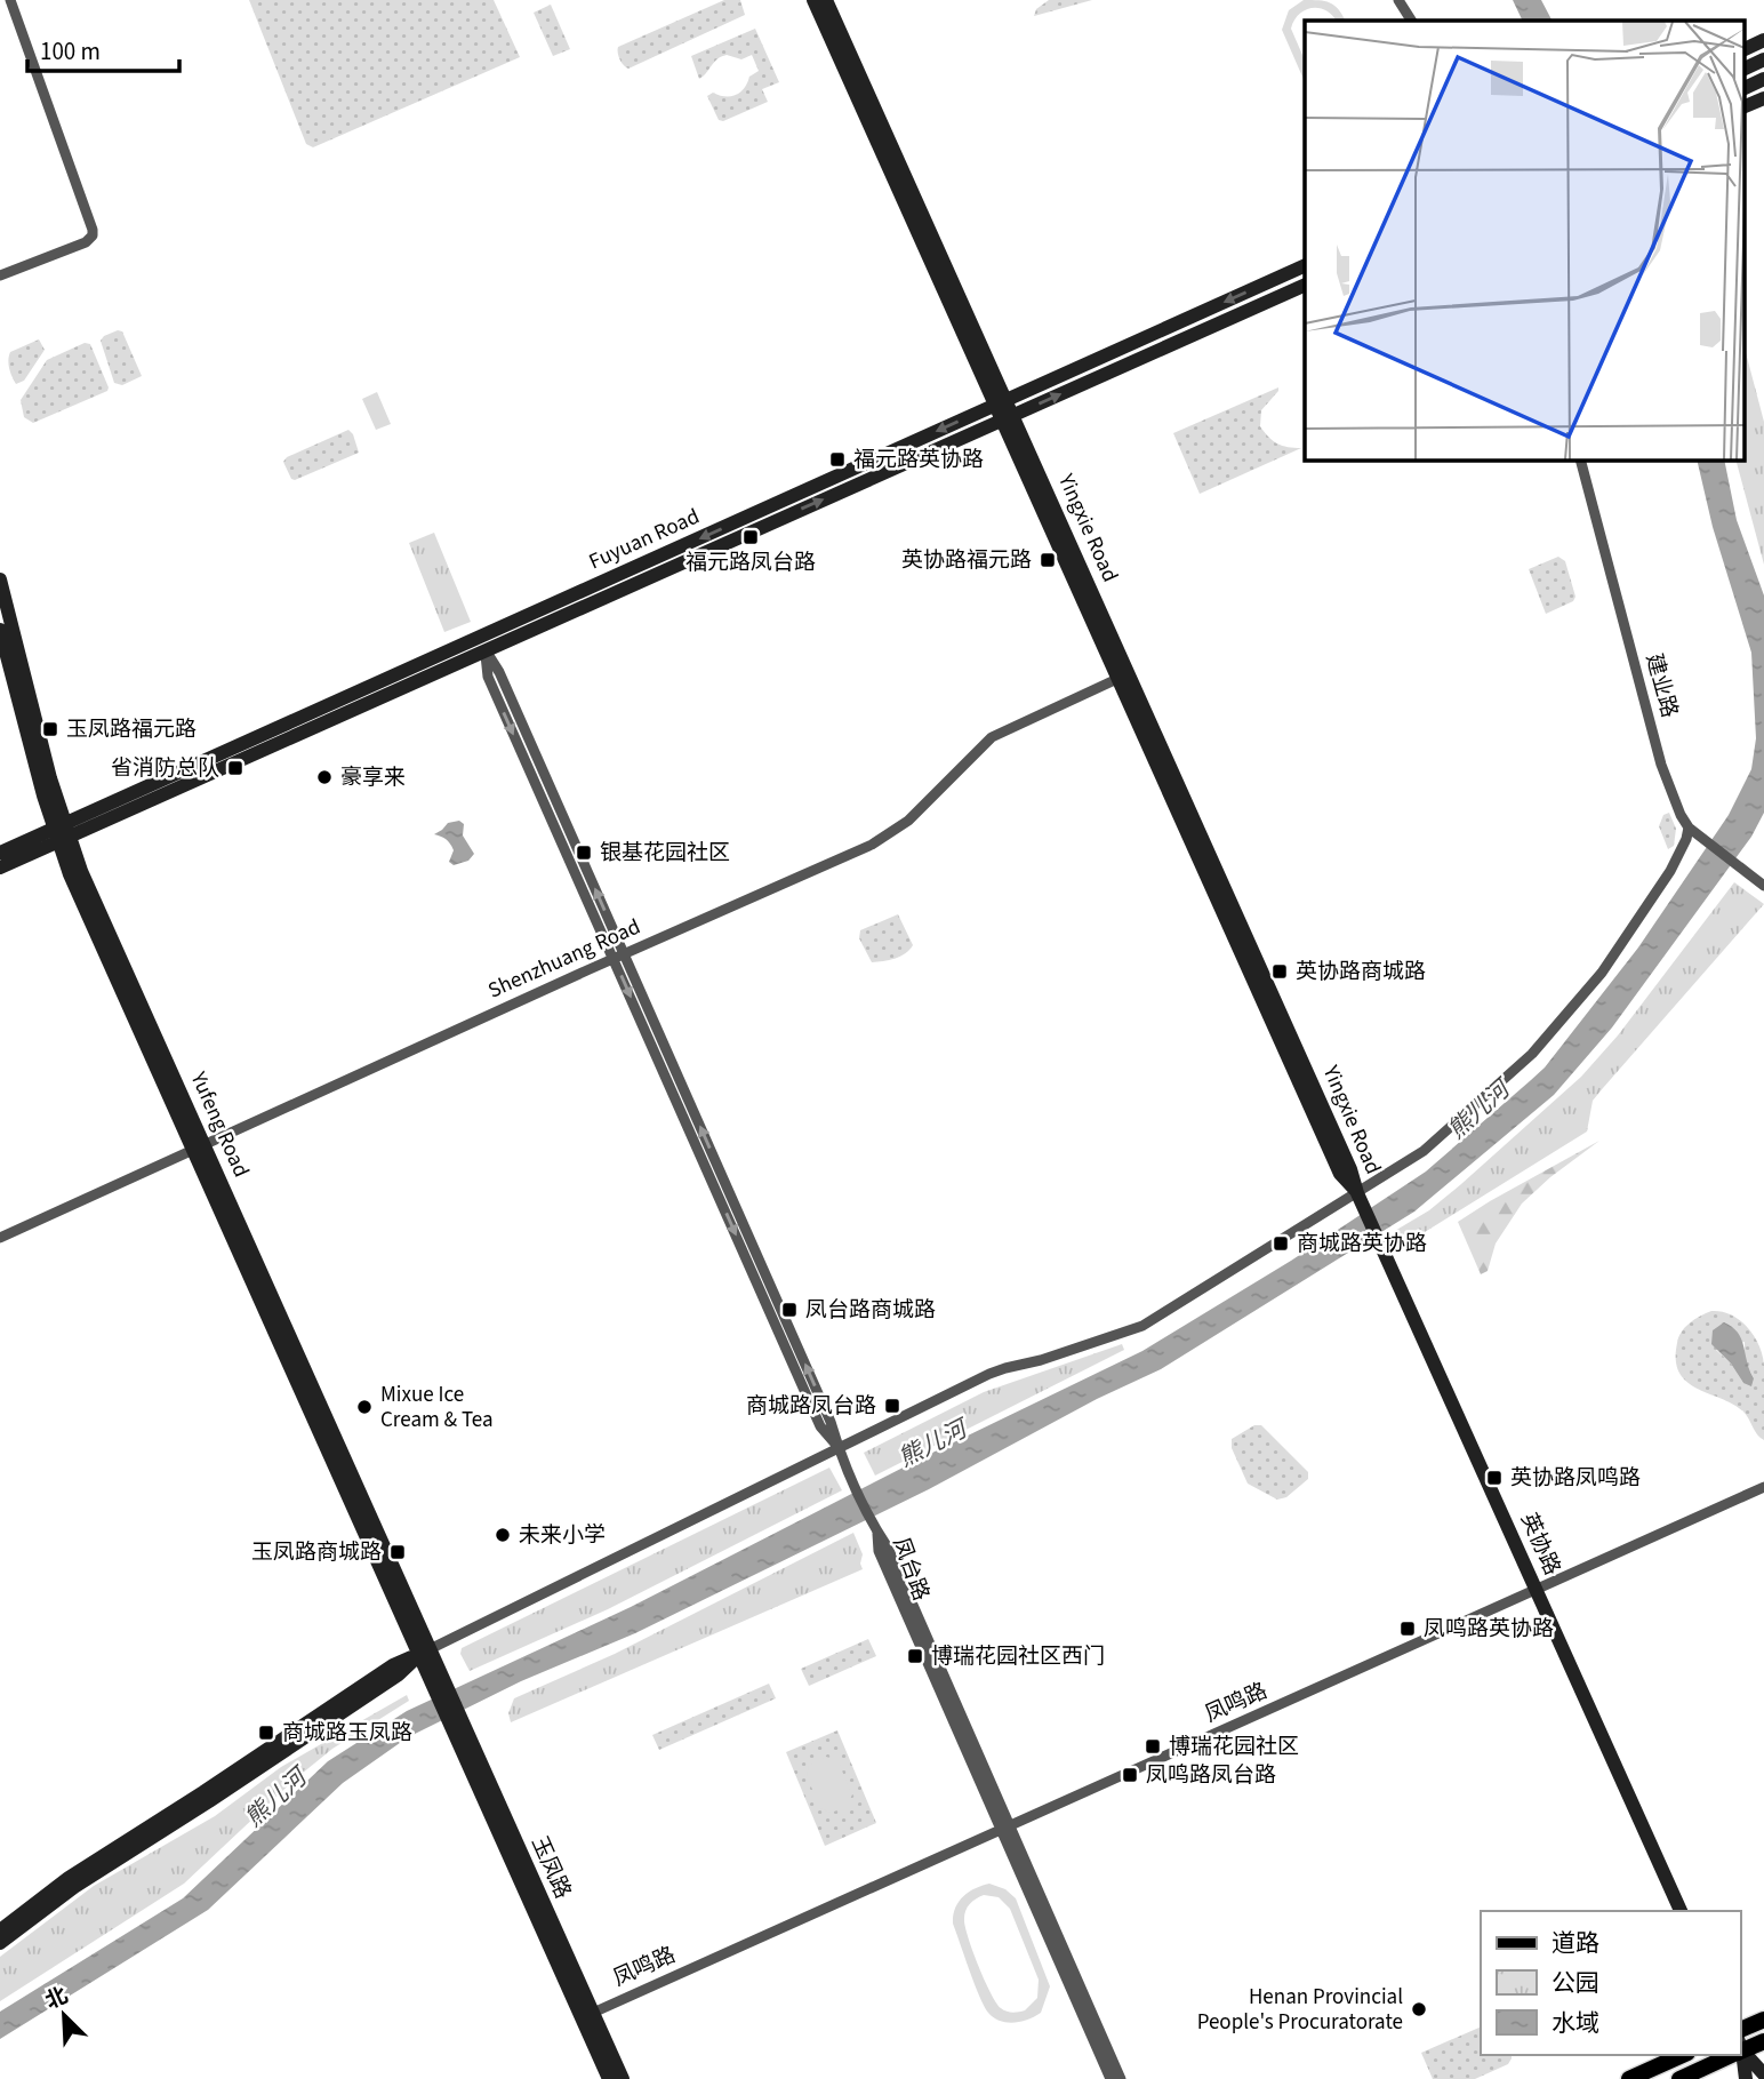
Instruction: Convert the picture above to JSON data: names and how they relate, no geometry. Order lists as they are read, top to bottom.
{
  "streets": {
    "street": [
      "Yingxie Road",
      "Fuyuan Road",
      "建业路",
      "Shenzhuang Road",
      "Yufeng Road",
      "英协路",
      "凤台路",
      "凤鸣路",
      "玉凤路"
    ]
  },
  "crossings": [
    ["Yingxie Road", "Fuyuan Road"],
    ["Yingxie Road", "Shenzhuang Road"],
    ["Yingxie Road", "英协路"],
    ["Fuyuan Road", "Yufeng Road"],
    ["Fuyuan Road", "凤台路"],
    ["Shenzhuang Road", "Yufeng Road"],
    ["Shenzhuang Road", "凤台路"],
    ["Yufeng Road", "玉凤路"],
    ["英协路", "凤鸣路"],
    ["凤台路", "凤鸣路"],
    ["凤鸣路", "玉凤路"]
  ],
  "water": ["熊儿河"],
  "places": {
    "transit": [
      "福元路英协路",
      "福元路凤台路",
      "英协路福元路",
      "玉凤路福元路",
      "省消防总队",
      "银基花园社区",
      "英协路商城路",
      "商城路英协路",
      "凤台路商城路",
      "商城路凤台路",
      "英协路凤鸣路",
      "玉凤路商城路",
      "凤鸣路英协路",
      "博瑞花园社区西门",
      "商城路玉凤路",
      "博瑞花园社区",
      "凤鸣路凤台路"
    ],
    "other": [
      "豪享来",
      "Mixue Ice Cream & Tea",
      "未来小学",
      "Henan Provincial People's Procuratorate"
    ]
  },
  "legend": ["道路", "公园", "水域"],
  "scale_bar": "100 m",
  "north": "top left"
}
